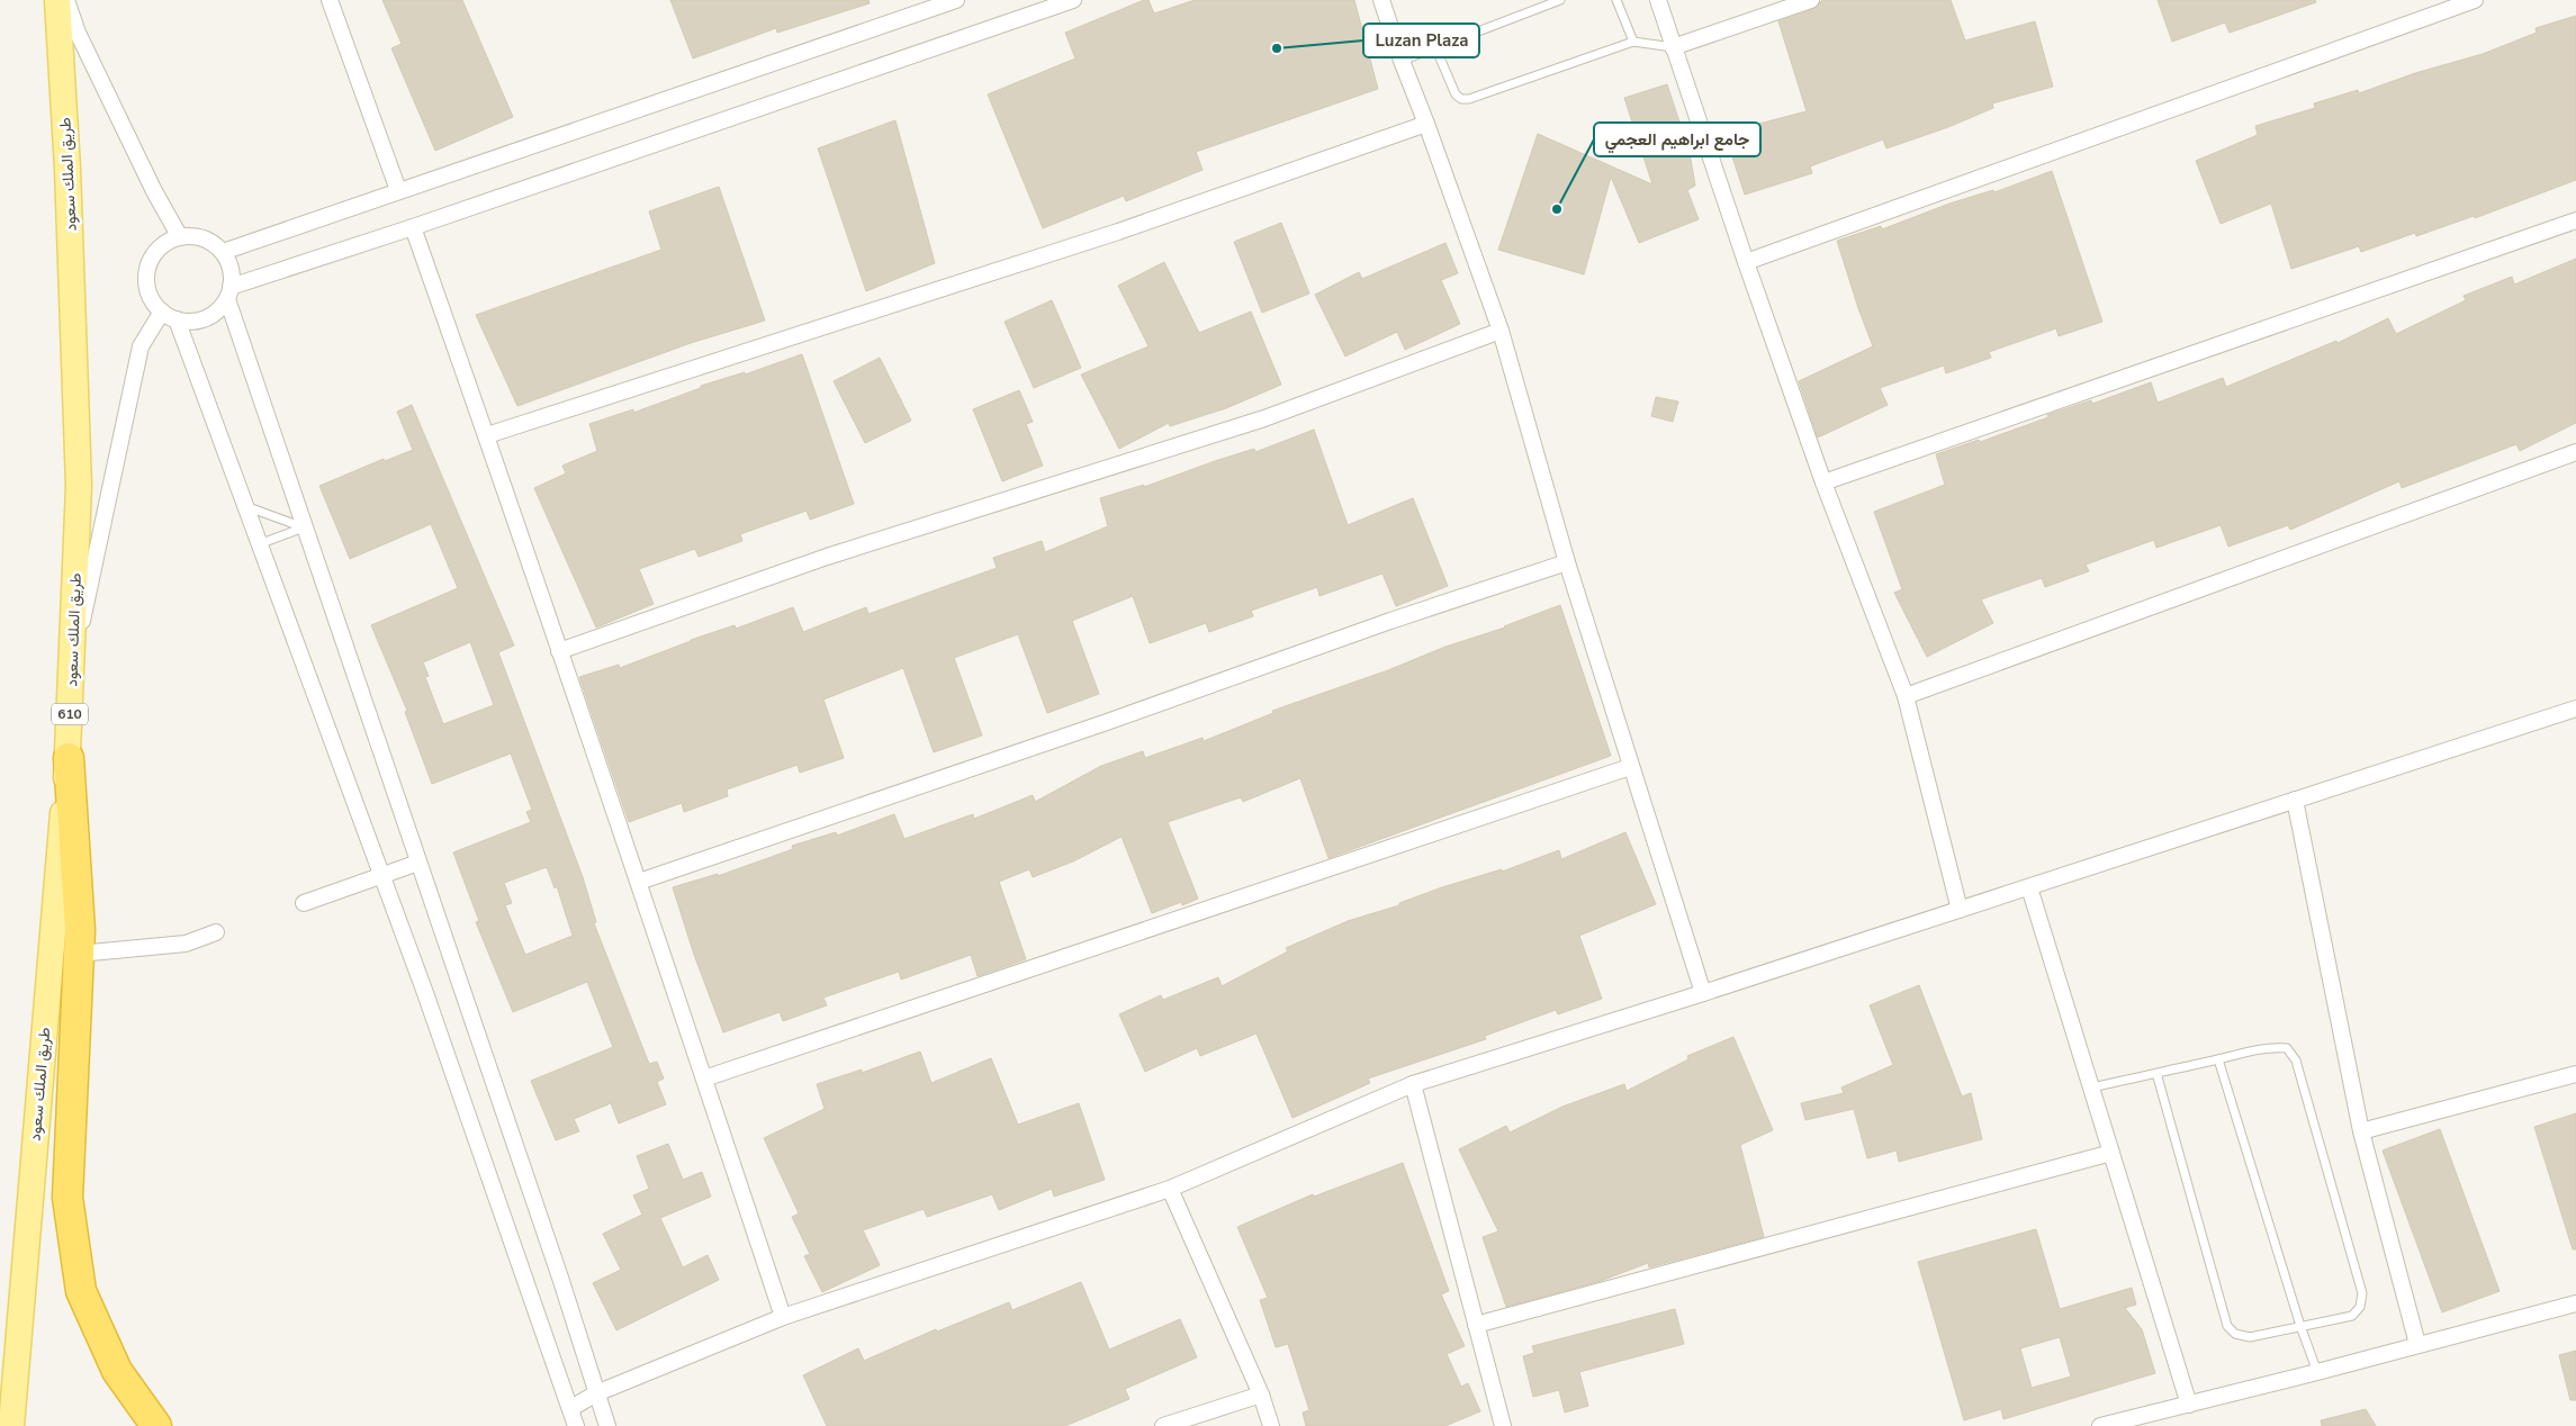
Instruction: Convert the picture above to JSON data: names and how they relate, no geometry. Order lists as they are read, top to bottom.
{
  "streets": {
    "main road": ["طريق الملك سعود", "610"]
  },
  "places": ["Luzan Plaza", "جامع ابراهيم العجمي"]
}
